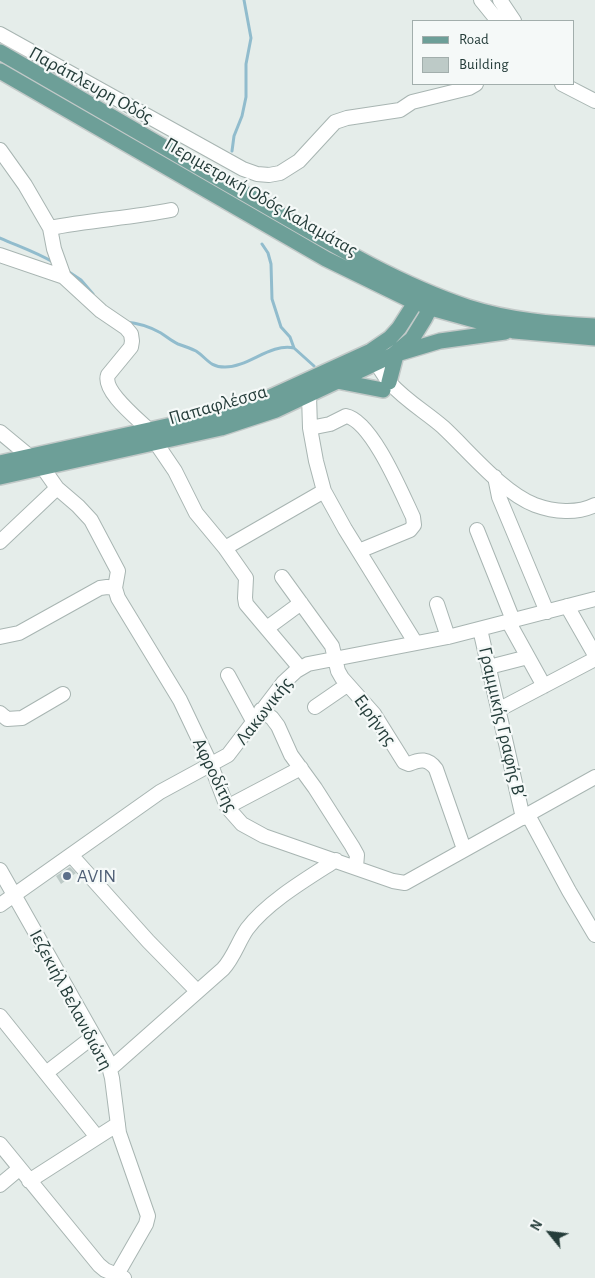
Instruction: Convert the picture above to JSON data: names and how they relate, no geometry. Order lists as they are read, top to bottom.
{
  "streets": {
    "main road": ["Περιμετρική Οδός Καλαμάτας", "Παπαφλέσσα"],
    "street": [
      "Παράπλευρη Οδός",
      "Λακωνικής",
      "Ειρήνης",
      "Γραμμικής Γραφής Β΄",
      "Αφροδίτης",
      "Ιεζεκιήλ Βελανιδιώτη"
    ]
  },
  "crossings": [
    ["Περιμετρική Οδός Καλαμάτας", "Παπαφλέσσα"],
    ["Παπαφλέσσα", "Αφροδίτης"],
    ["Λακωνικής", "Ειρήνης"],
    ["Λακωνικής", "Γραμμικής Γραφής Β΄"],
    ["Λακωνικής", "Αφροδίτης"],
    ["Λακωνικής", "Ιεζεκιήλ Βελανιδιώτη"],
    ["Ειρήνης", "Αφροδίτης"],
    ["Γραμμικής Γραφής Β΄", "Αφροδίτης"]
  ],
  "places": ["AVIN"],
  "legend": ["Road", "Building"],
  "north": "top left"
}
